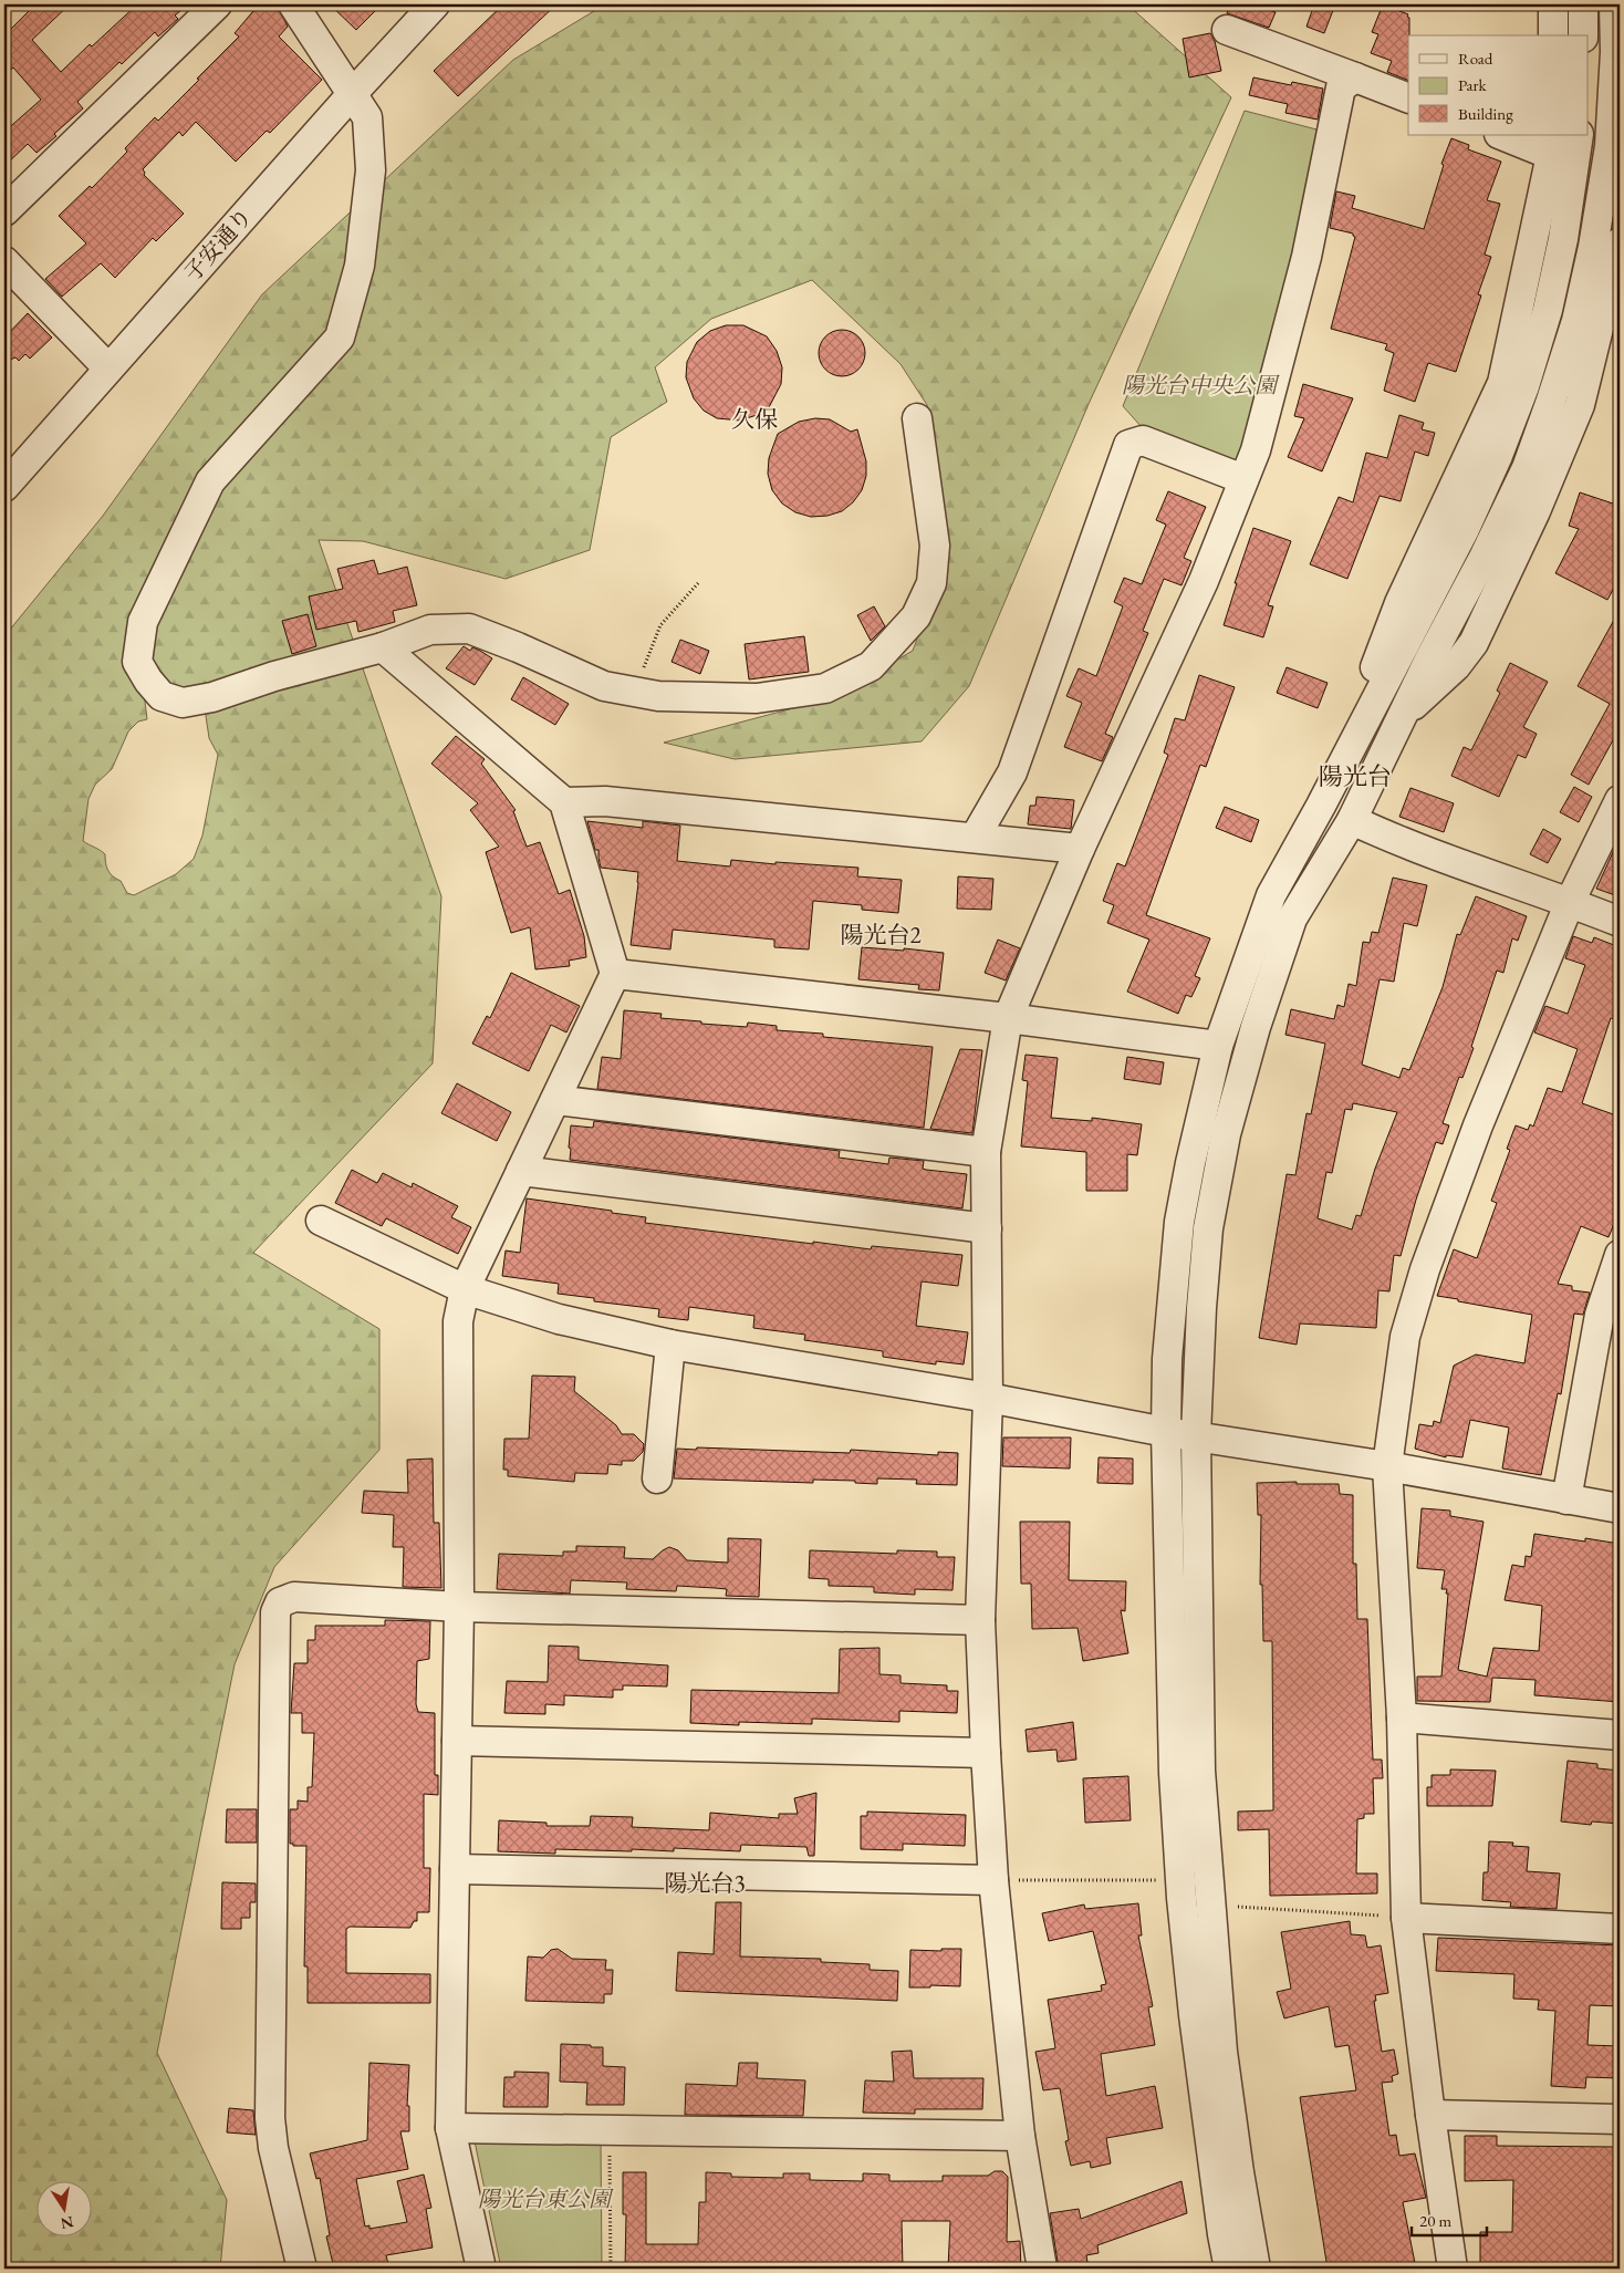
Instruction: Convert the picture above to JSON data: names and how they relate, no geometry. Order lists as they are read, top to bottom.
{
  "streets": {
    "street": ["子安通り"]
  },
  "districts": [
    "久保",
    "陽光台",
    "陽光台2",
    "陽光台3"
  ],
  "parks": ["陽光台中央公園", "陽光台東公園"],
  "legend": ["Road", "Park", "Building"],
  "scale_bar": "20 m",
  "north": "bottom"
}
